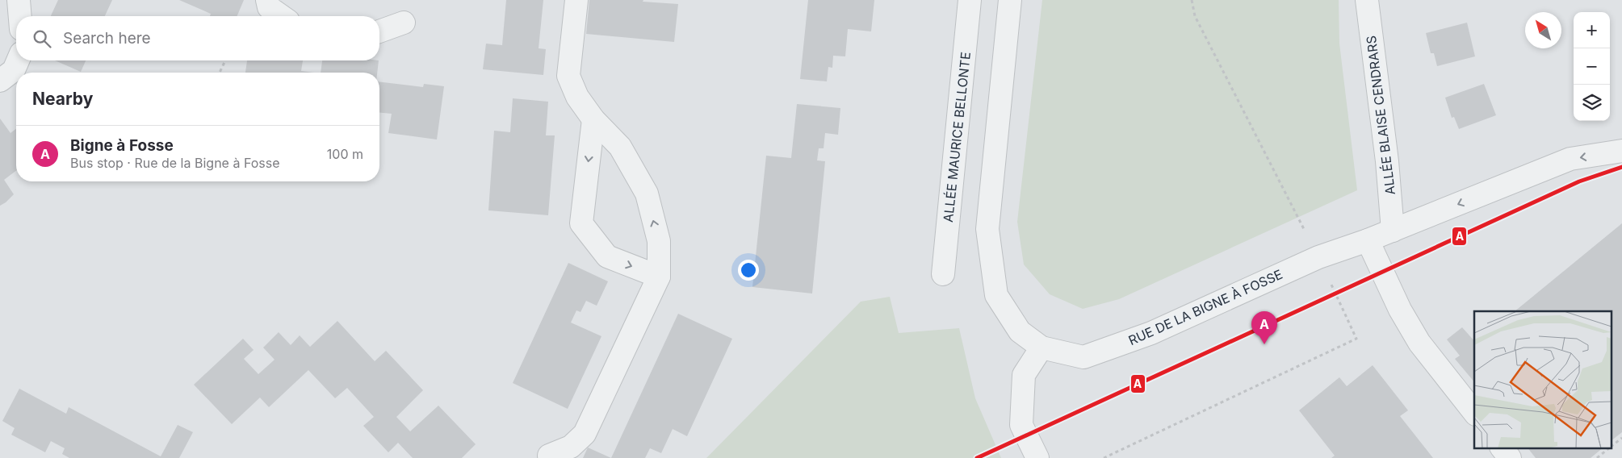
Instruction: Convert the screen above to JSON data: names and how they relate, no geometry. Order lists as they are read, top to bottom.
{
  "streets": {
    "street": ["ALLÉE BLAISE CENDRARS", "ALLÉE MAURICE BELLONTE", "RUE DE LA BIGNE À FOSSE"]
  },
  "crossings": [
    ["ALLÉE BLAISE CENDRARS", "RUE DE LA BIGNE À FOSSE"]
  ],
  "lines": ["transit line A"],
  "north": "top left",
  "page": {
    "map_buttons": ["+", "−"],
    "search": "Search here",
    "heading": "Nearby",
    "list": [
      {
        "mark": "A",
        "name": "Bigne à Fosse",
        "note": "Bus stop · Rue de la Bigne à Fosse",
        "value": "100 m"
      }
    ],
    "pins": "A"
  }
}
